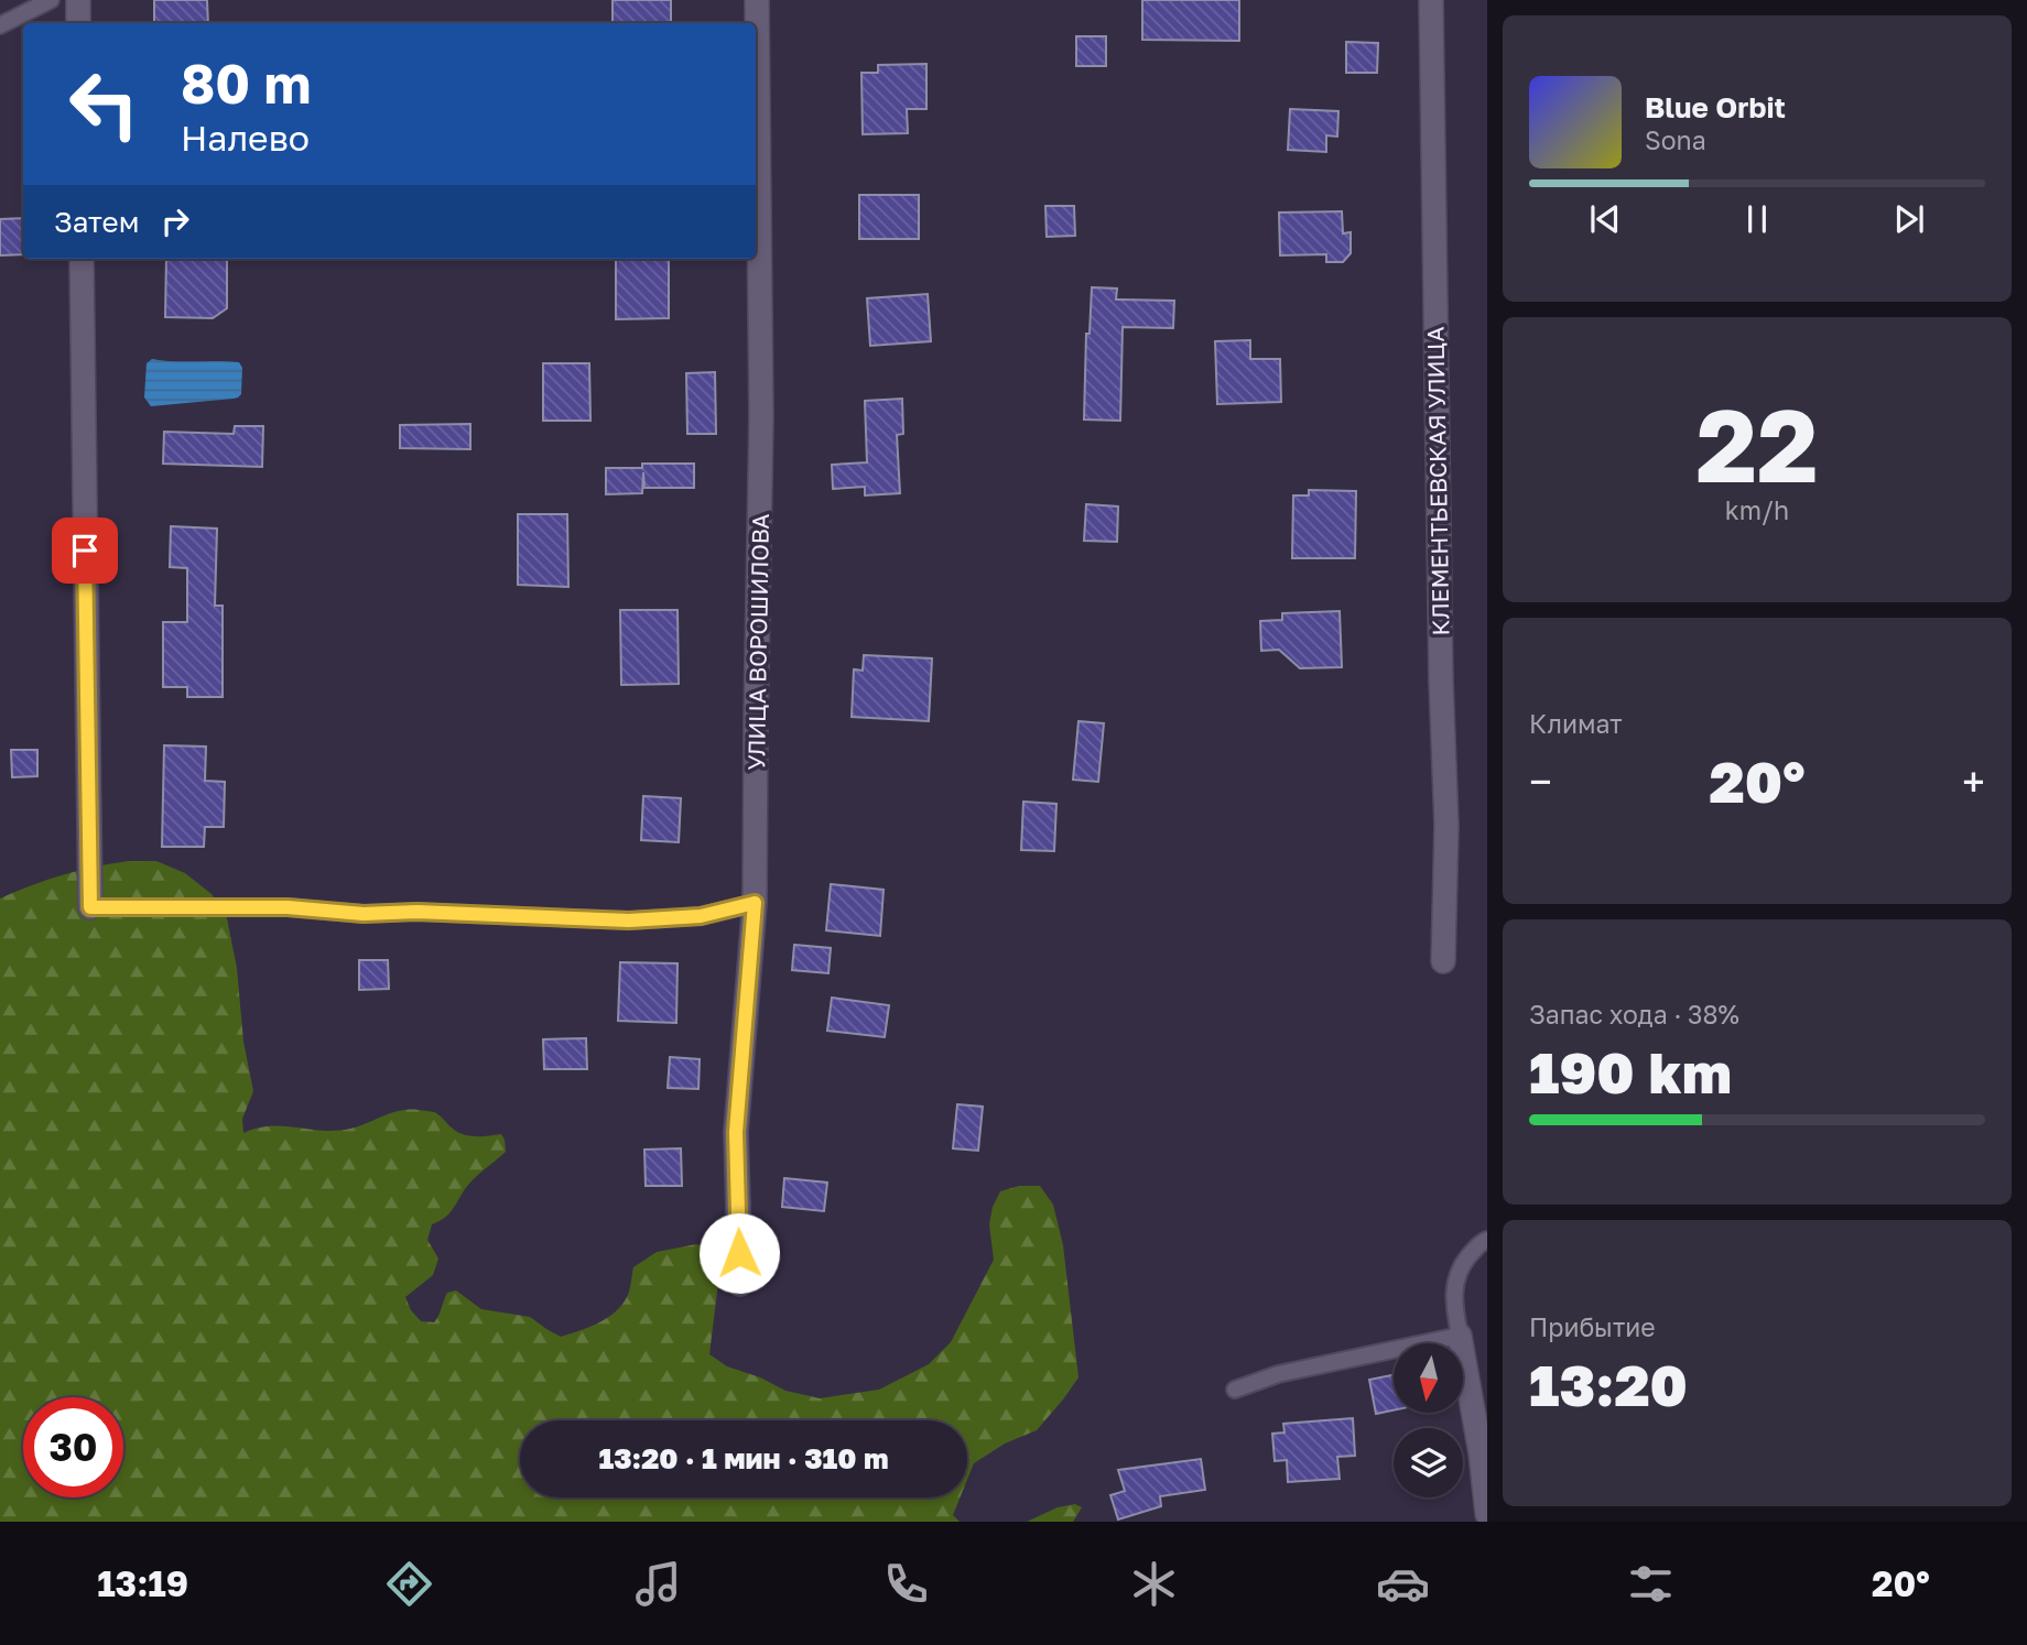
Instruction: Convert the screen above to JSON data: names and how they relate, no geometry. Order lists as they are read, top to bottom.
{
  "streets": {
    "street": ["КЛЕМЕНТЬЕВСКАЯ УЛИЦА", "УЛИЦА ВОРОШИЛОВА"]
  },
  "north": "bottom",
  "page": {
    "turn": ["80 m", "Налево"],
    "song": ["Blue Orbit", "Sona"],
    "then": "Затем",
    "tile": [
      ["22", "km/h"],
      "Климат",
      ["Запас хода · 38%", "190 km"],
      ["Прибытие", "13:20"]
    ],
    "heat": ["−", "20°", "+"],
    "limit": "30",
    "trip": "13:20 · 1 мин · 310 m",
    "tabs": ["13:19", "20°"]
  }
}
